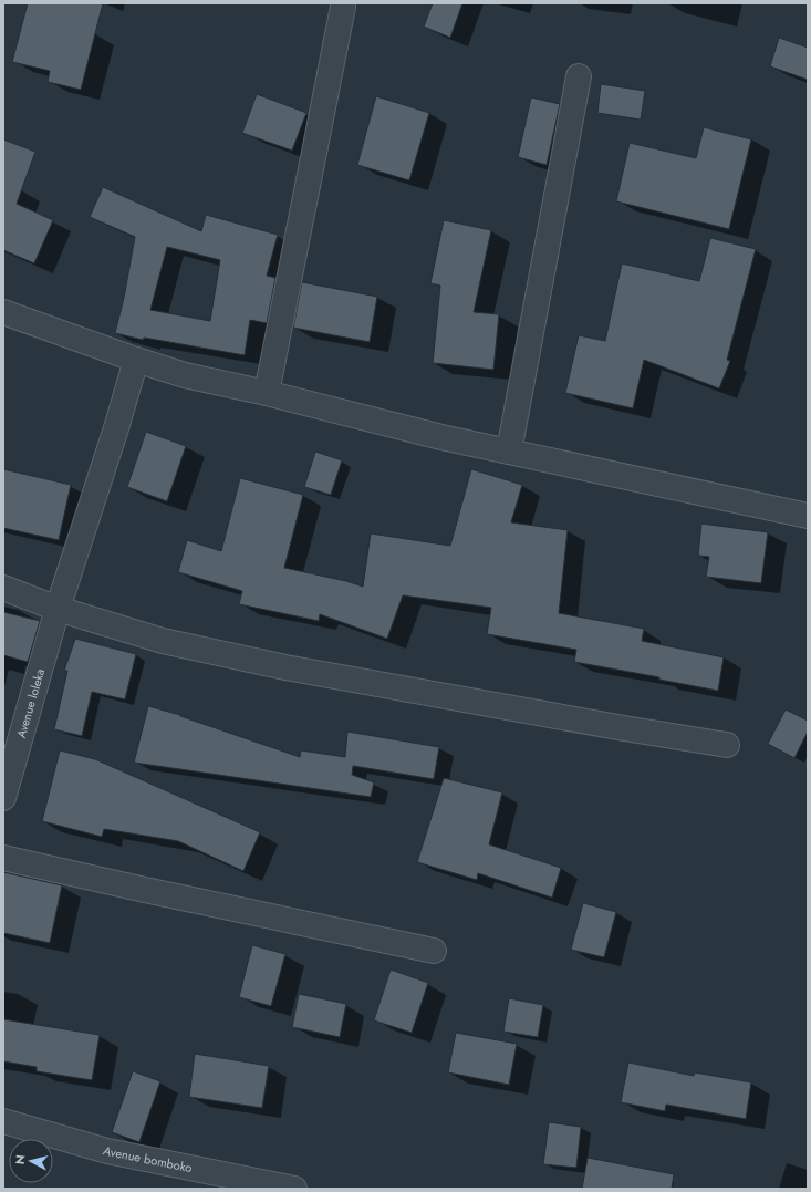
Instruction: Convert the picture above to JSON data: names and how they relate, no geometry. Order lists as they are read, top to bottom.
{
  "streets": {
    "street": ["Avenue loleka", "Avenue bomboko"]
  },
  "north": "left"
}
